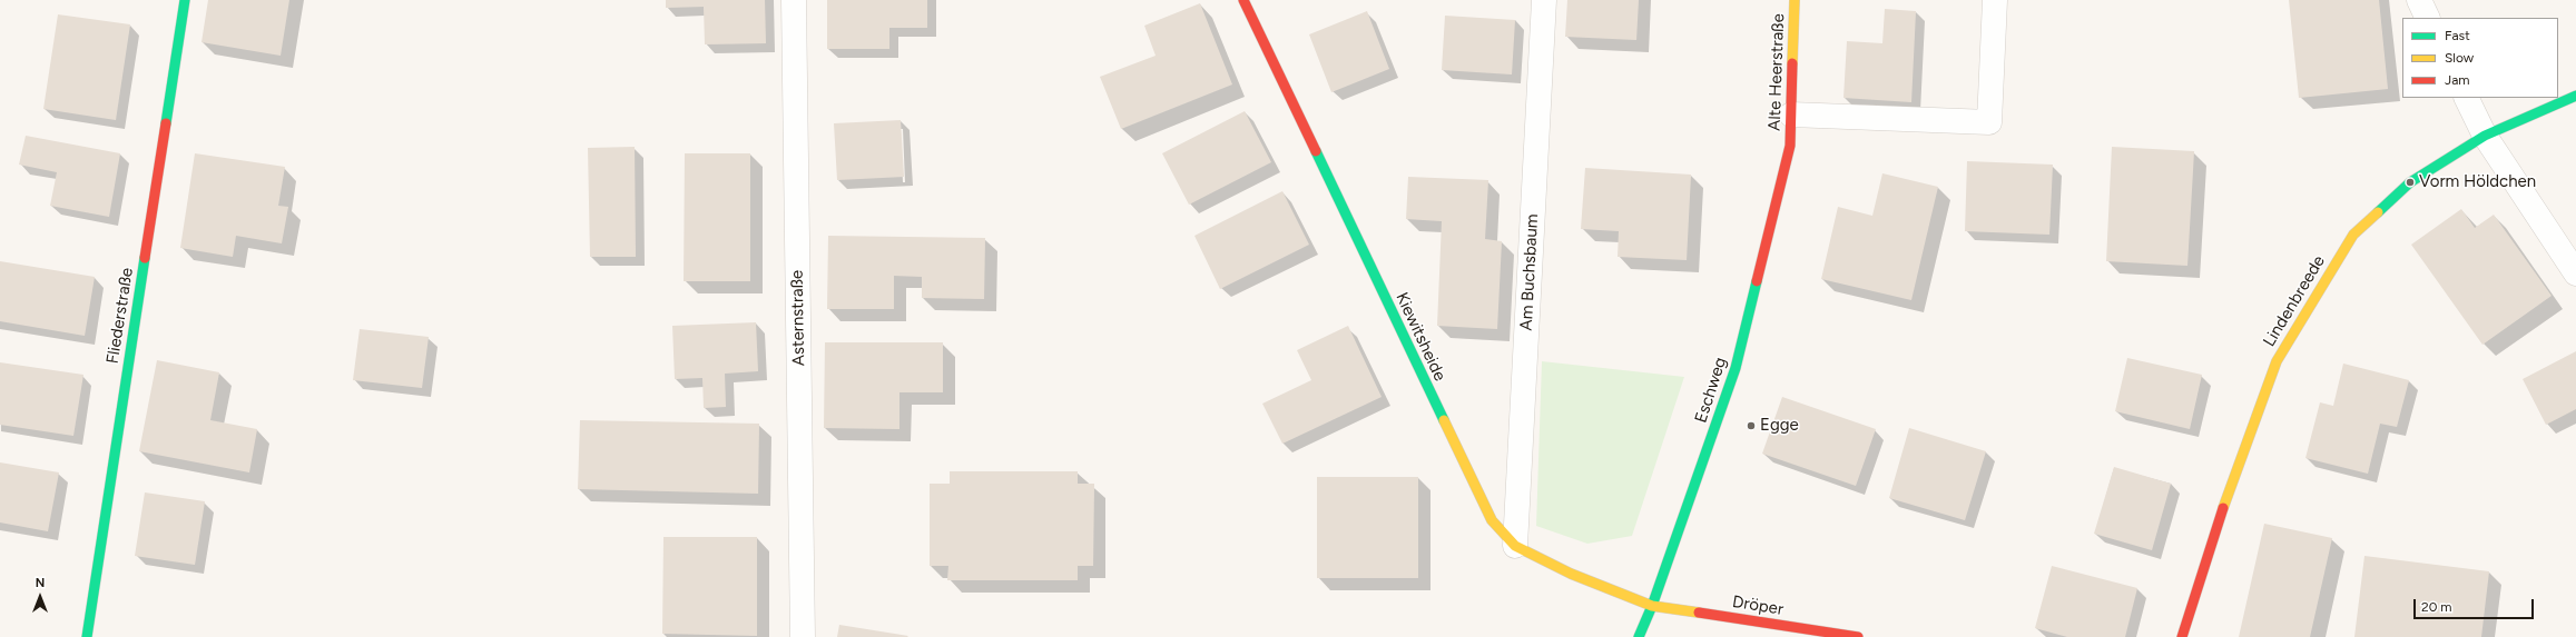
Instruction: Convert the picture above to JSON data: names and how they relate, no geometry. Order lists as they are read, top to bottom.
{
  "streets": {
    "street": [
      "Alte Heerstraße",
      "Am Buchsbaum",
      "Lindenbreede",
      "Fliederstraße",
      "Asternstraße",
      "Kiewitsheide",
      "Eschweg",
      "Dröper"
    ]
  },
  "crossings": [
    ["Alte Heerstraße", "Eschweg"],
    ["Am Buchsbaum", "Kiewitsheide"],
    ["Kiewitsheide", "Eschweg"],
    ["Kiewitsheide", "Dröper"],
    ["Eschweg", "Dröper"]
  ],
  "places": ["Vorm Höldchen", "Egge"],
  "legend": ["Fast", "Slow", "Jam"],
  "scale_bar": "20 m",
  "north": "top"
}
